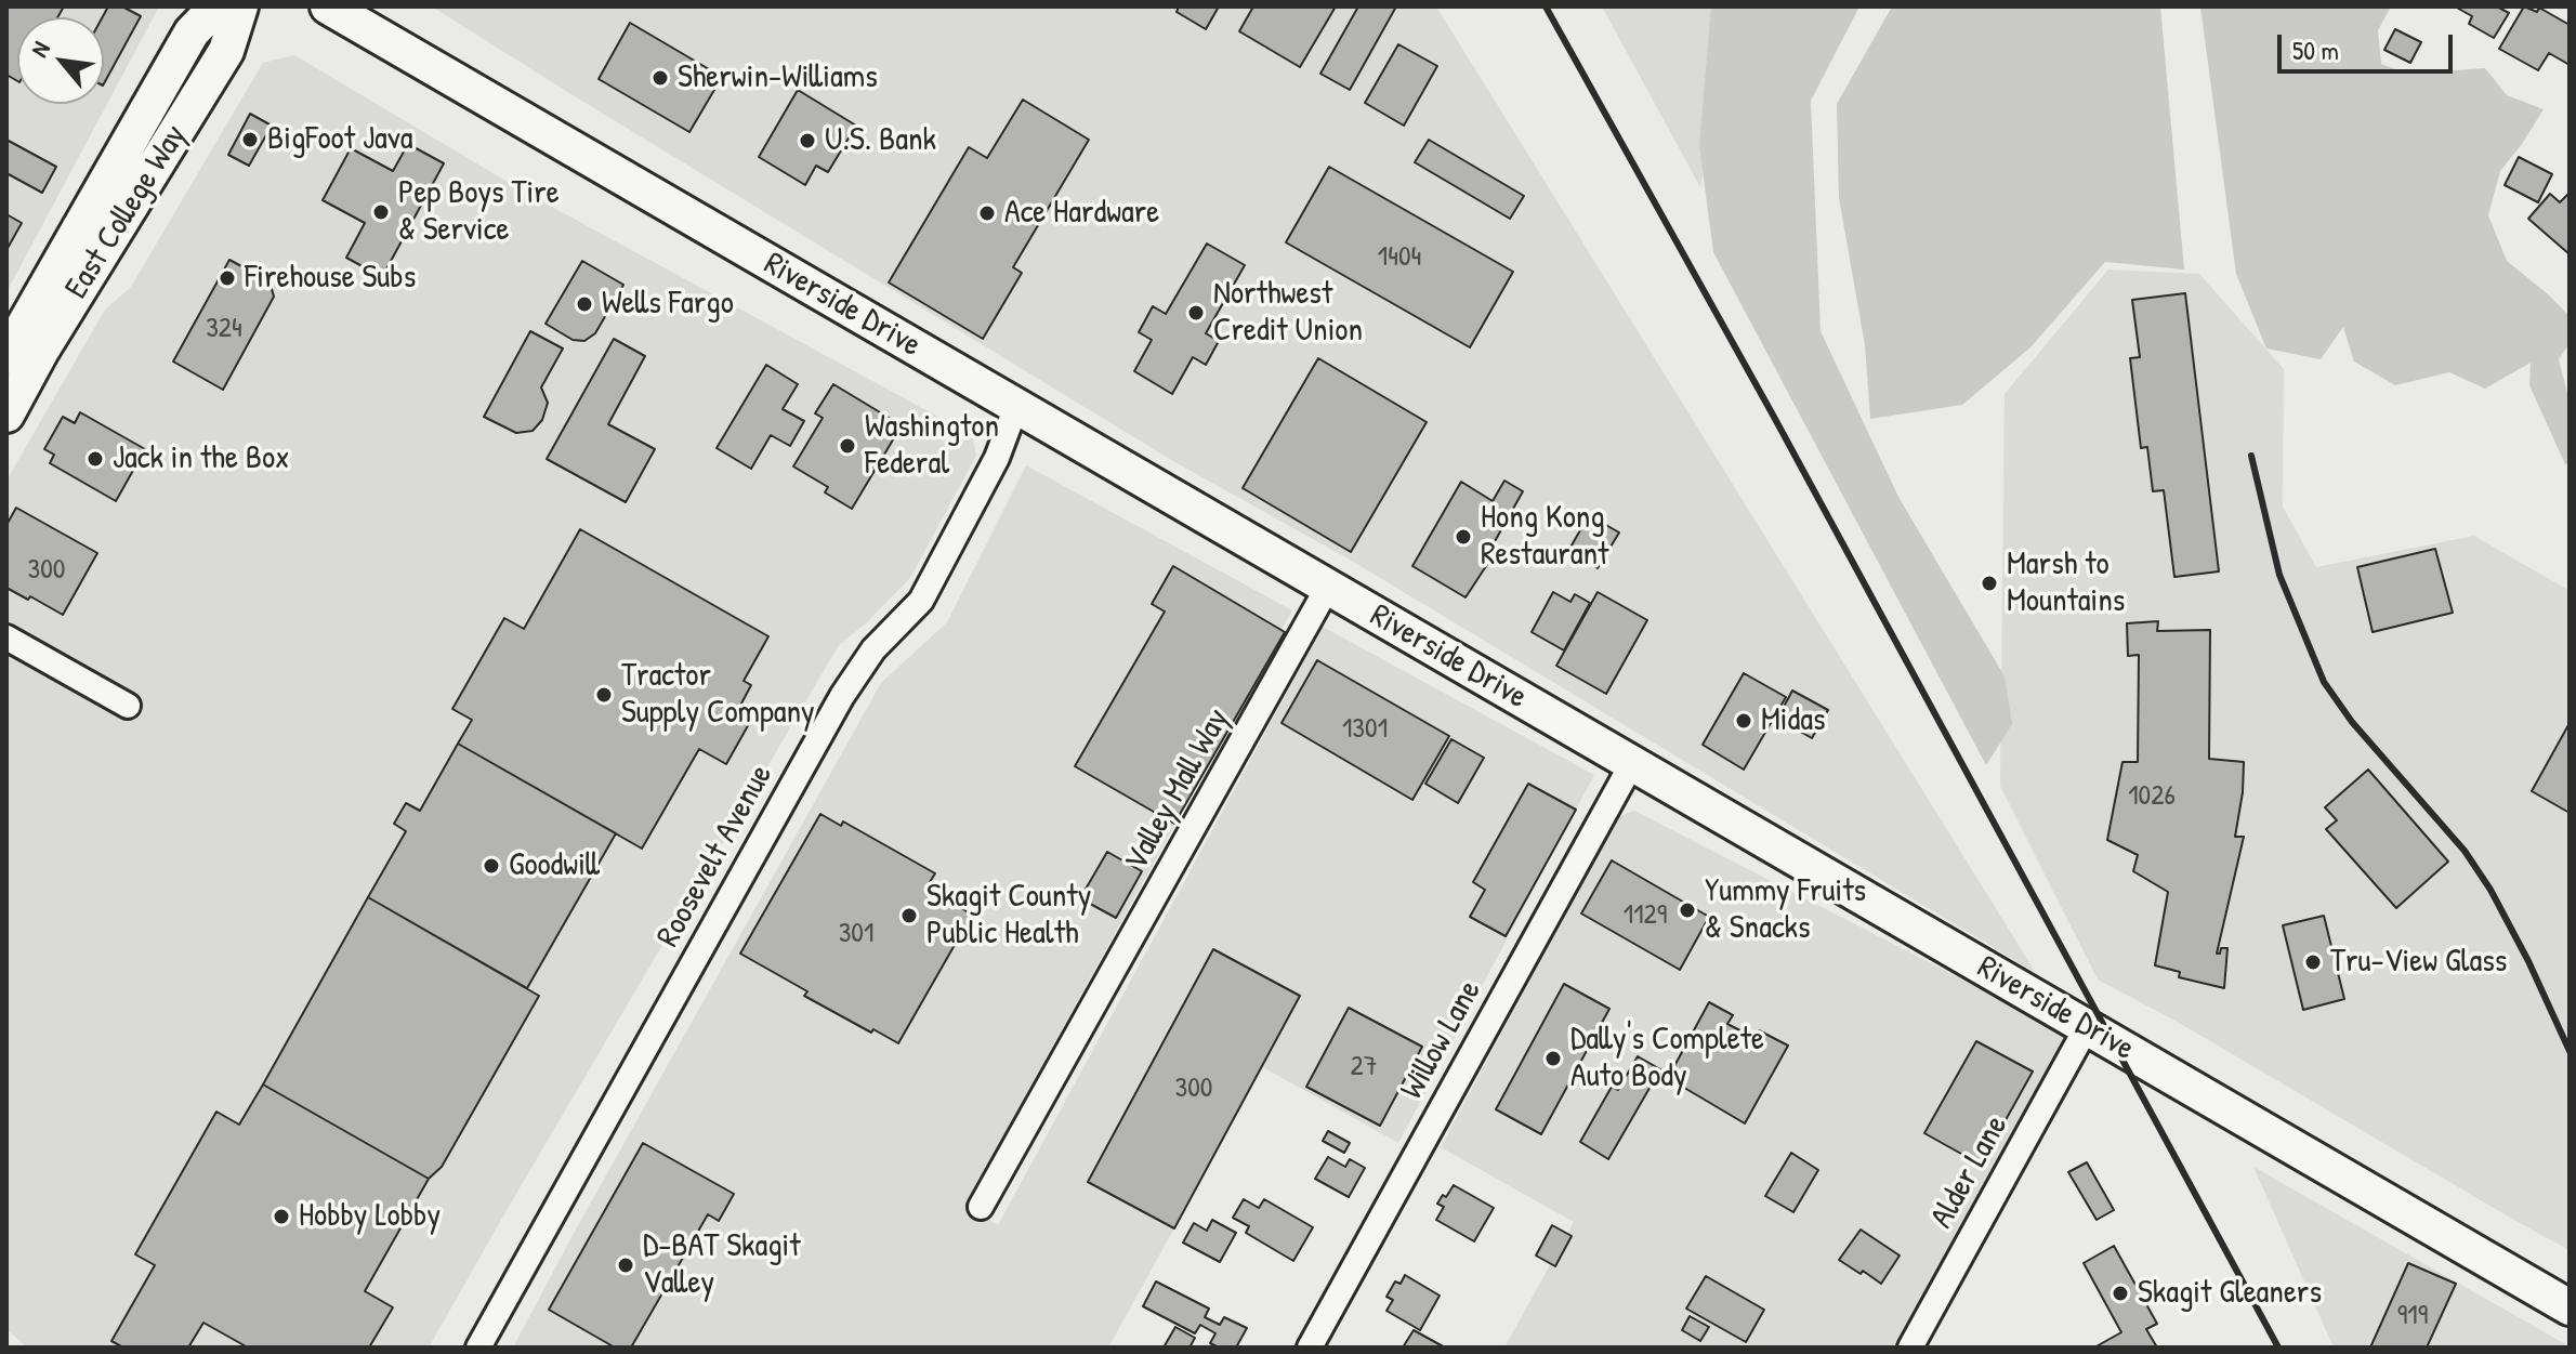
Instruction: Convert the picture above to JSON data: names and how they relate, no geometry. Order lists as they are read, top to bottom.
{
  "streets": {
    "main road": ["East College Way", "Riverside Drive"],
    "street": [
      "Valley Mall Way",
      "Roosevelt Avenue",
      "Willow Lane",
      "Alder Lane"
    ]
  },
  "crossings": [
    ["Riverside Drive", "Valley Mall Way"],
    ["Riverside Drive", "Roosevelt Avenue"],
    ["Riverside Drive", "Willow Lane"],
    ["Riverside Drive", "Alder Lane"]
  ],
  "places": [
    "Sherwin-Williams",
    "BigFoot Java",
    "U.S. Bank",
    "Pep Boys Tire & Service",
    "Ace Hardware",
    "Firehouse Subs",
    "Wells Fargo",
    "Northwest Credit Union",
    "Washington Federal",
    "Jack in the Box",
    "Hong Kong Restaurant",
    "Marsh to Mountains",
    "Tractor Supply Company",
    "Midas",
    "Goodwill",
    "Yummy Fruits & Snacks",
    "Skagit County Public Health",
    "Tru-View Glass",
    "Dally's Complete Auto Body",
    "Hobby Lobby",
    "D-BAT Skagit Valley",
    "Skagit Gleaners"
  ],
  "house_numbers": [
    "1404",
    "324",
    "300",
    "1301",
    "1026",
    "1129",
    "301",
    "27",
    "300",
    "919"
  ],
  "scale_bar": "50 m",
  "north": "top left"
}
